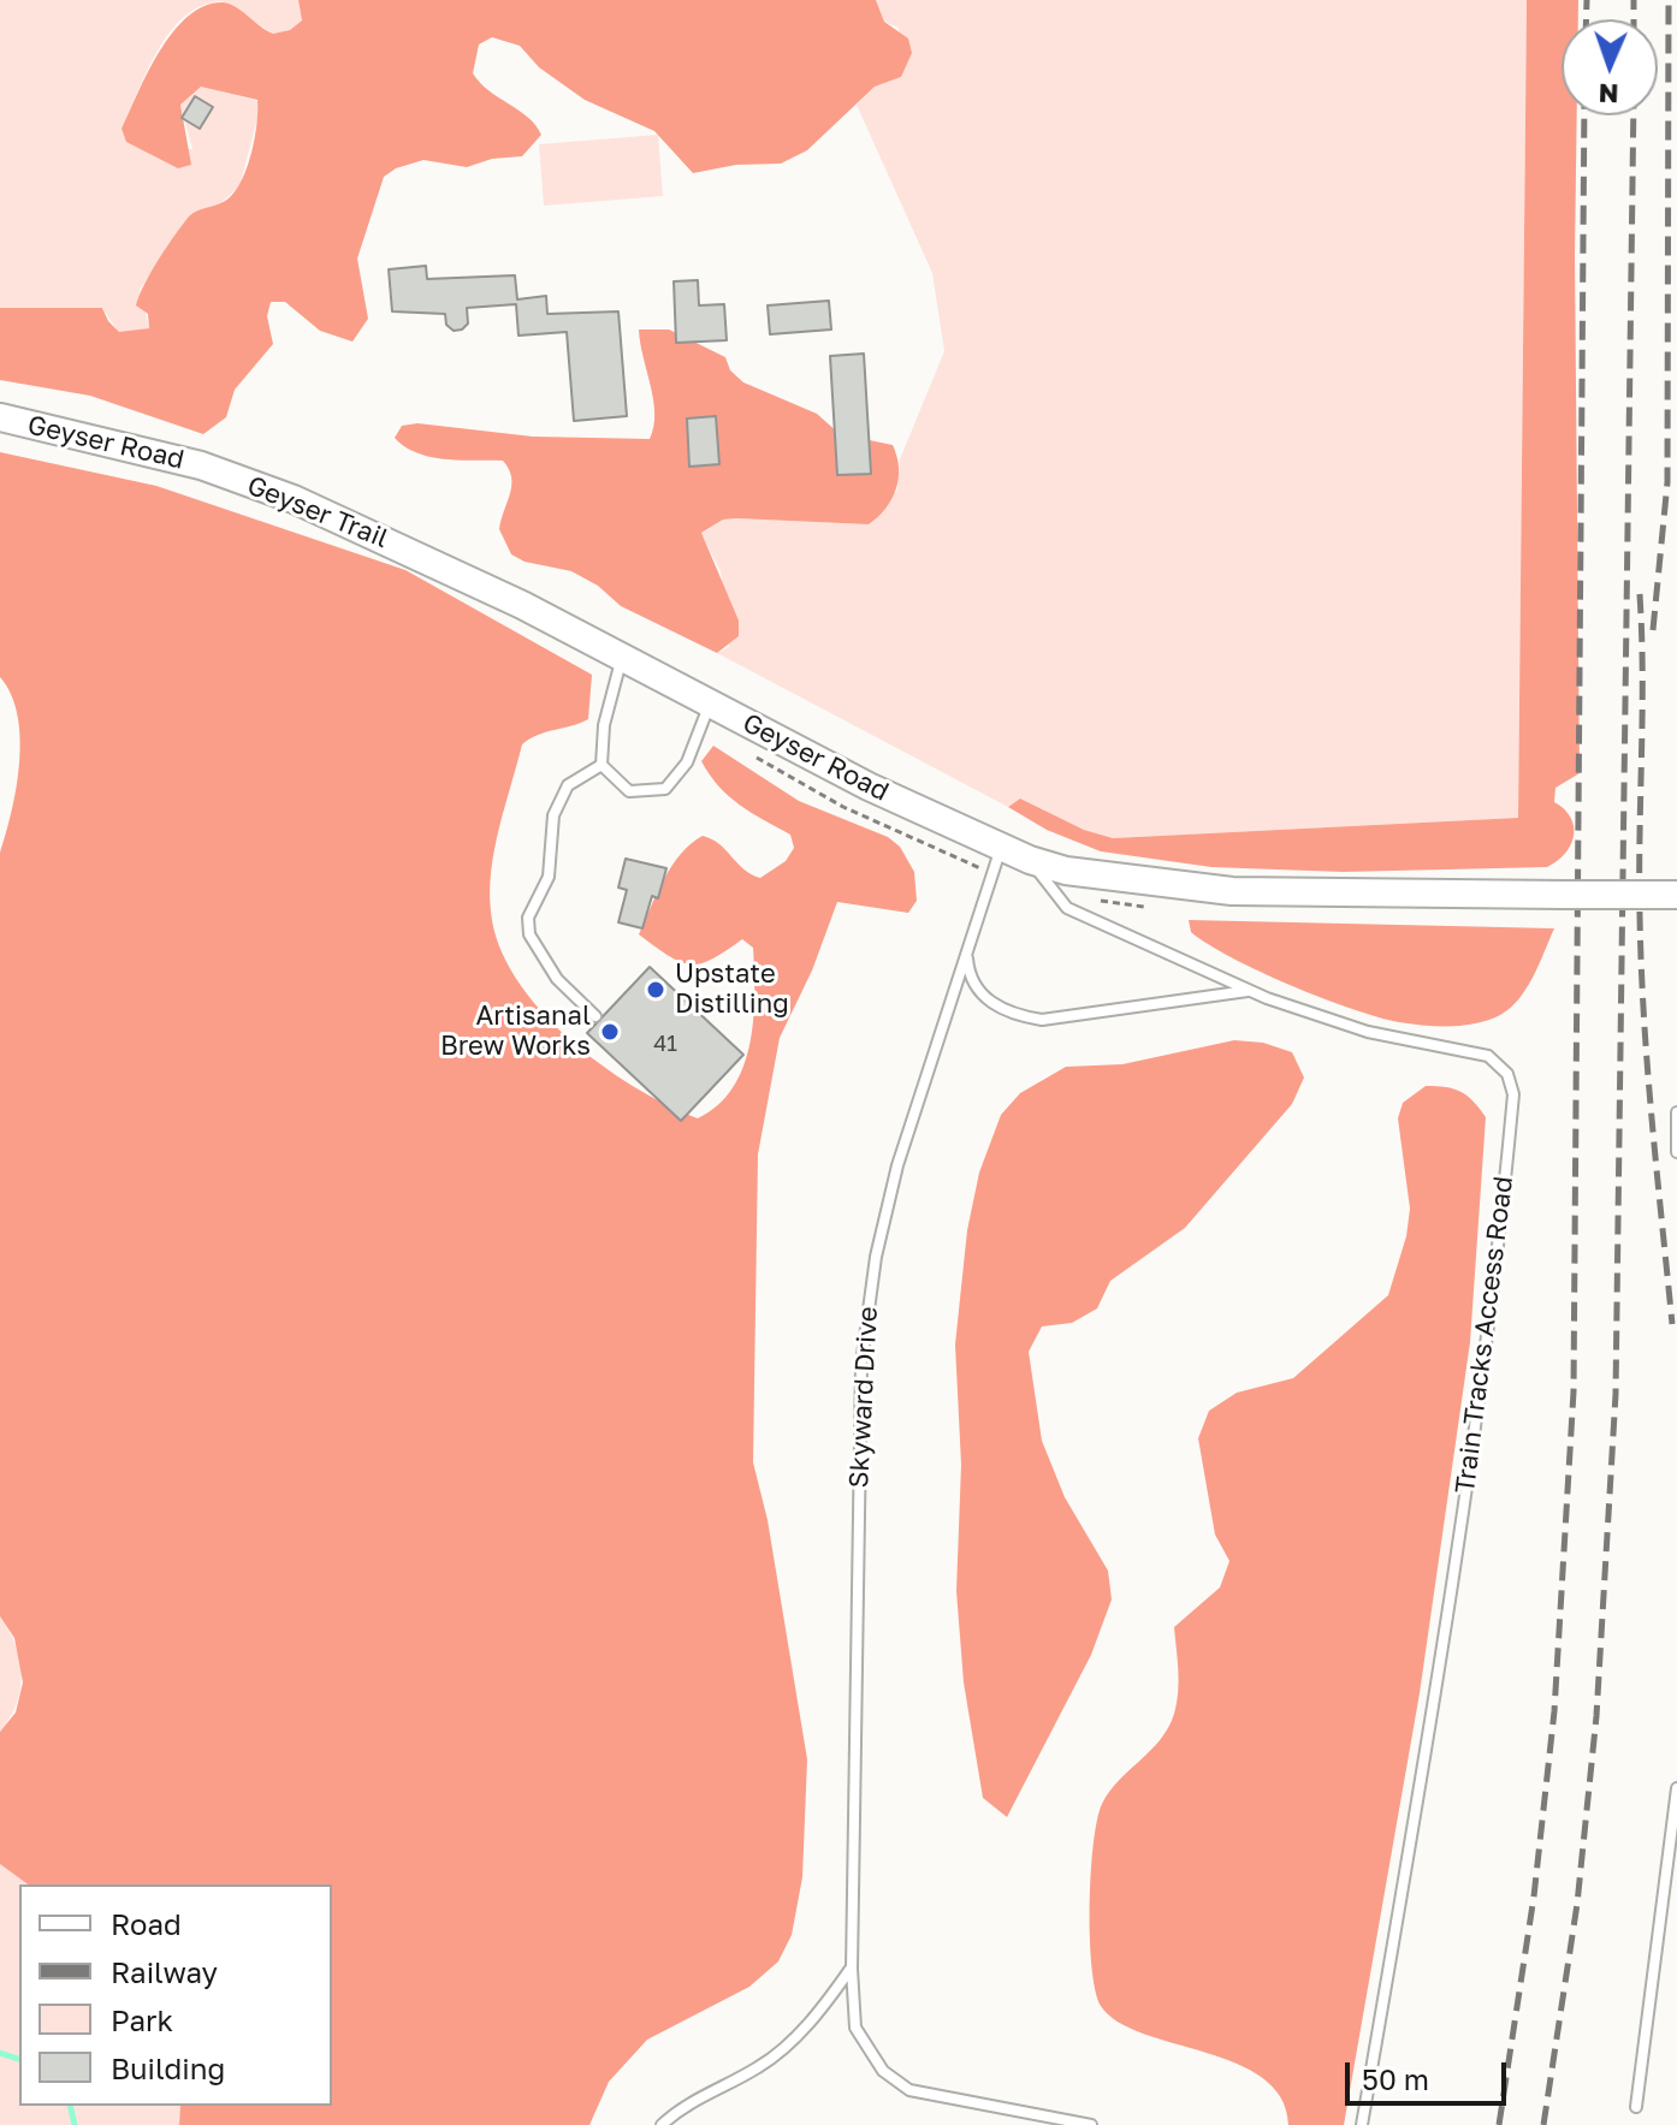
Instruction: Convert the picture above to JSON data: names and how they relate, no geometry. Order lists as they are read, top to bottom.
{
  "streets": {
    "street": ["Geyser Road"],
    "lane": ["Train Tracks Access Road", "Skyward Drive"]
  },
  "crossings": [
    ["Geyser Road", "Train Tracks Access Road"],
    ["Geyser Road", "Skyward Drive"]
  ],
  "places": ["Upstate Distilling", "Artisanal Brew Works"],
  "house_numbers": ["41"],
  "legend": [
    "Road",
    "Railway",
    "Park",
    "Building"
  ],
  "scale_bar": "50 m",
  "north": "bottom"
}
